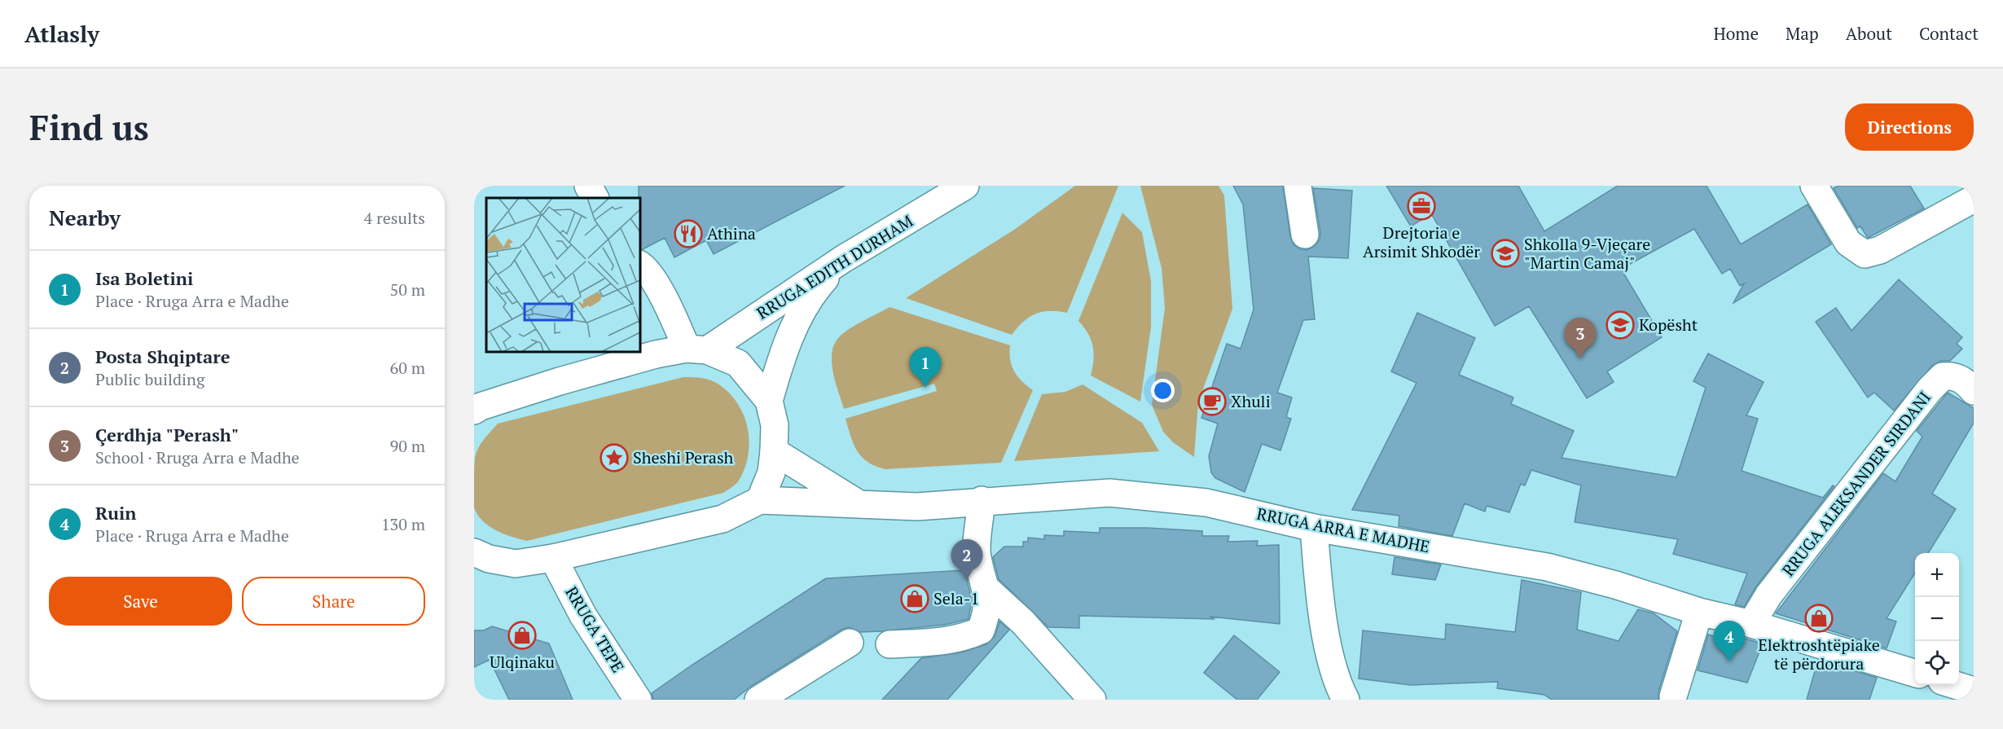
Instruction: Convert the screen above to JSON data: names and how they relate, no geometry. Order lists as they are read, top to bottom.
{
  "streets": {
    "street": [
      "RRUGA EDITH DURHAM",
      "RRUGA ALEKSANDER SIRDANI",
      "RRUGA ARRA E MADHE",
      "RRUGA TEPE"
    ]
  },
  "crossings": [
    ["RRUGA ALEKSANDER SIRDANI", "RRUGA ARRA E MADHE"]
  ],
  "places": {
    "office": ["Drejtoria e Arsimit Shkodër"],
    "restaurant": ["Athina"],
    "school or university": ["Shkolla 9-Vjeçare \"Martin Camaj\"", "Kopësht"],
    "cafe": ["Xhuli"],
    "place": ["Sheshi Perash"],
    "shop": ["Sela-1", "Elektroshtëpiake të përdorura", "Ulqinaku"]
  },
  "page": {
    "header": "Atlasly",
    "nav": [
      "Home",
      "Map",
      "About",
      "Contact"
    ],
    "buttons": [
      "Directions",
      ["Save", "Share"]
    ],
    "title": "Find us",
    "heading": ["Nearby", "4 results"],
    "list": [
      {
        "mark": "1",
        "name": "Isa Boletini",
        "note": "Place · Rruga Arra e Madhe",
        "value": "50 m"
      },
      {
        "mark": "2",
        "name": "Posta Shqiptare",
        "note": "Public building",
        "value": "60 m"
      },
      {
        "mark": "3",
        "name": "Çerdhja \"Perash\"",
        "note": "School · Rruga Arra e Madhe",
        "value": "90 m"
      },
      {
        "mark": "4",
        "name": "Ruin",
        "note": "Place · Rruga Arra e Madhe",
        "value": "130 m"
      }
    ],
    "pins": [
      "3",
      "1",
      "2",
      "4"
    ],
    "map_buttons": ["+", "−"]
  }
}
